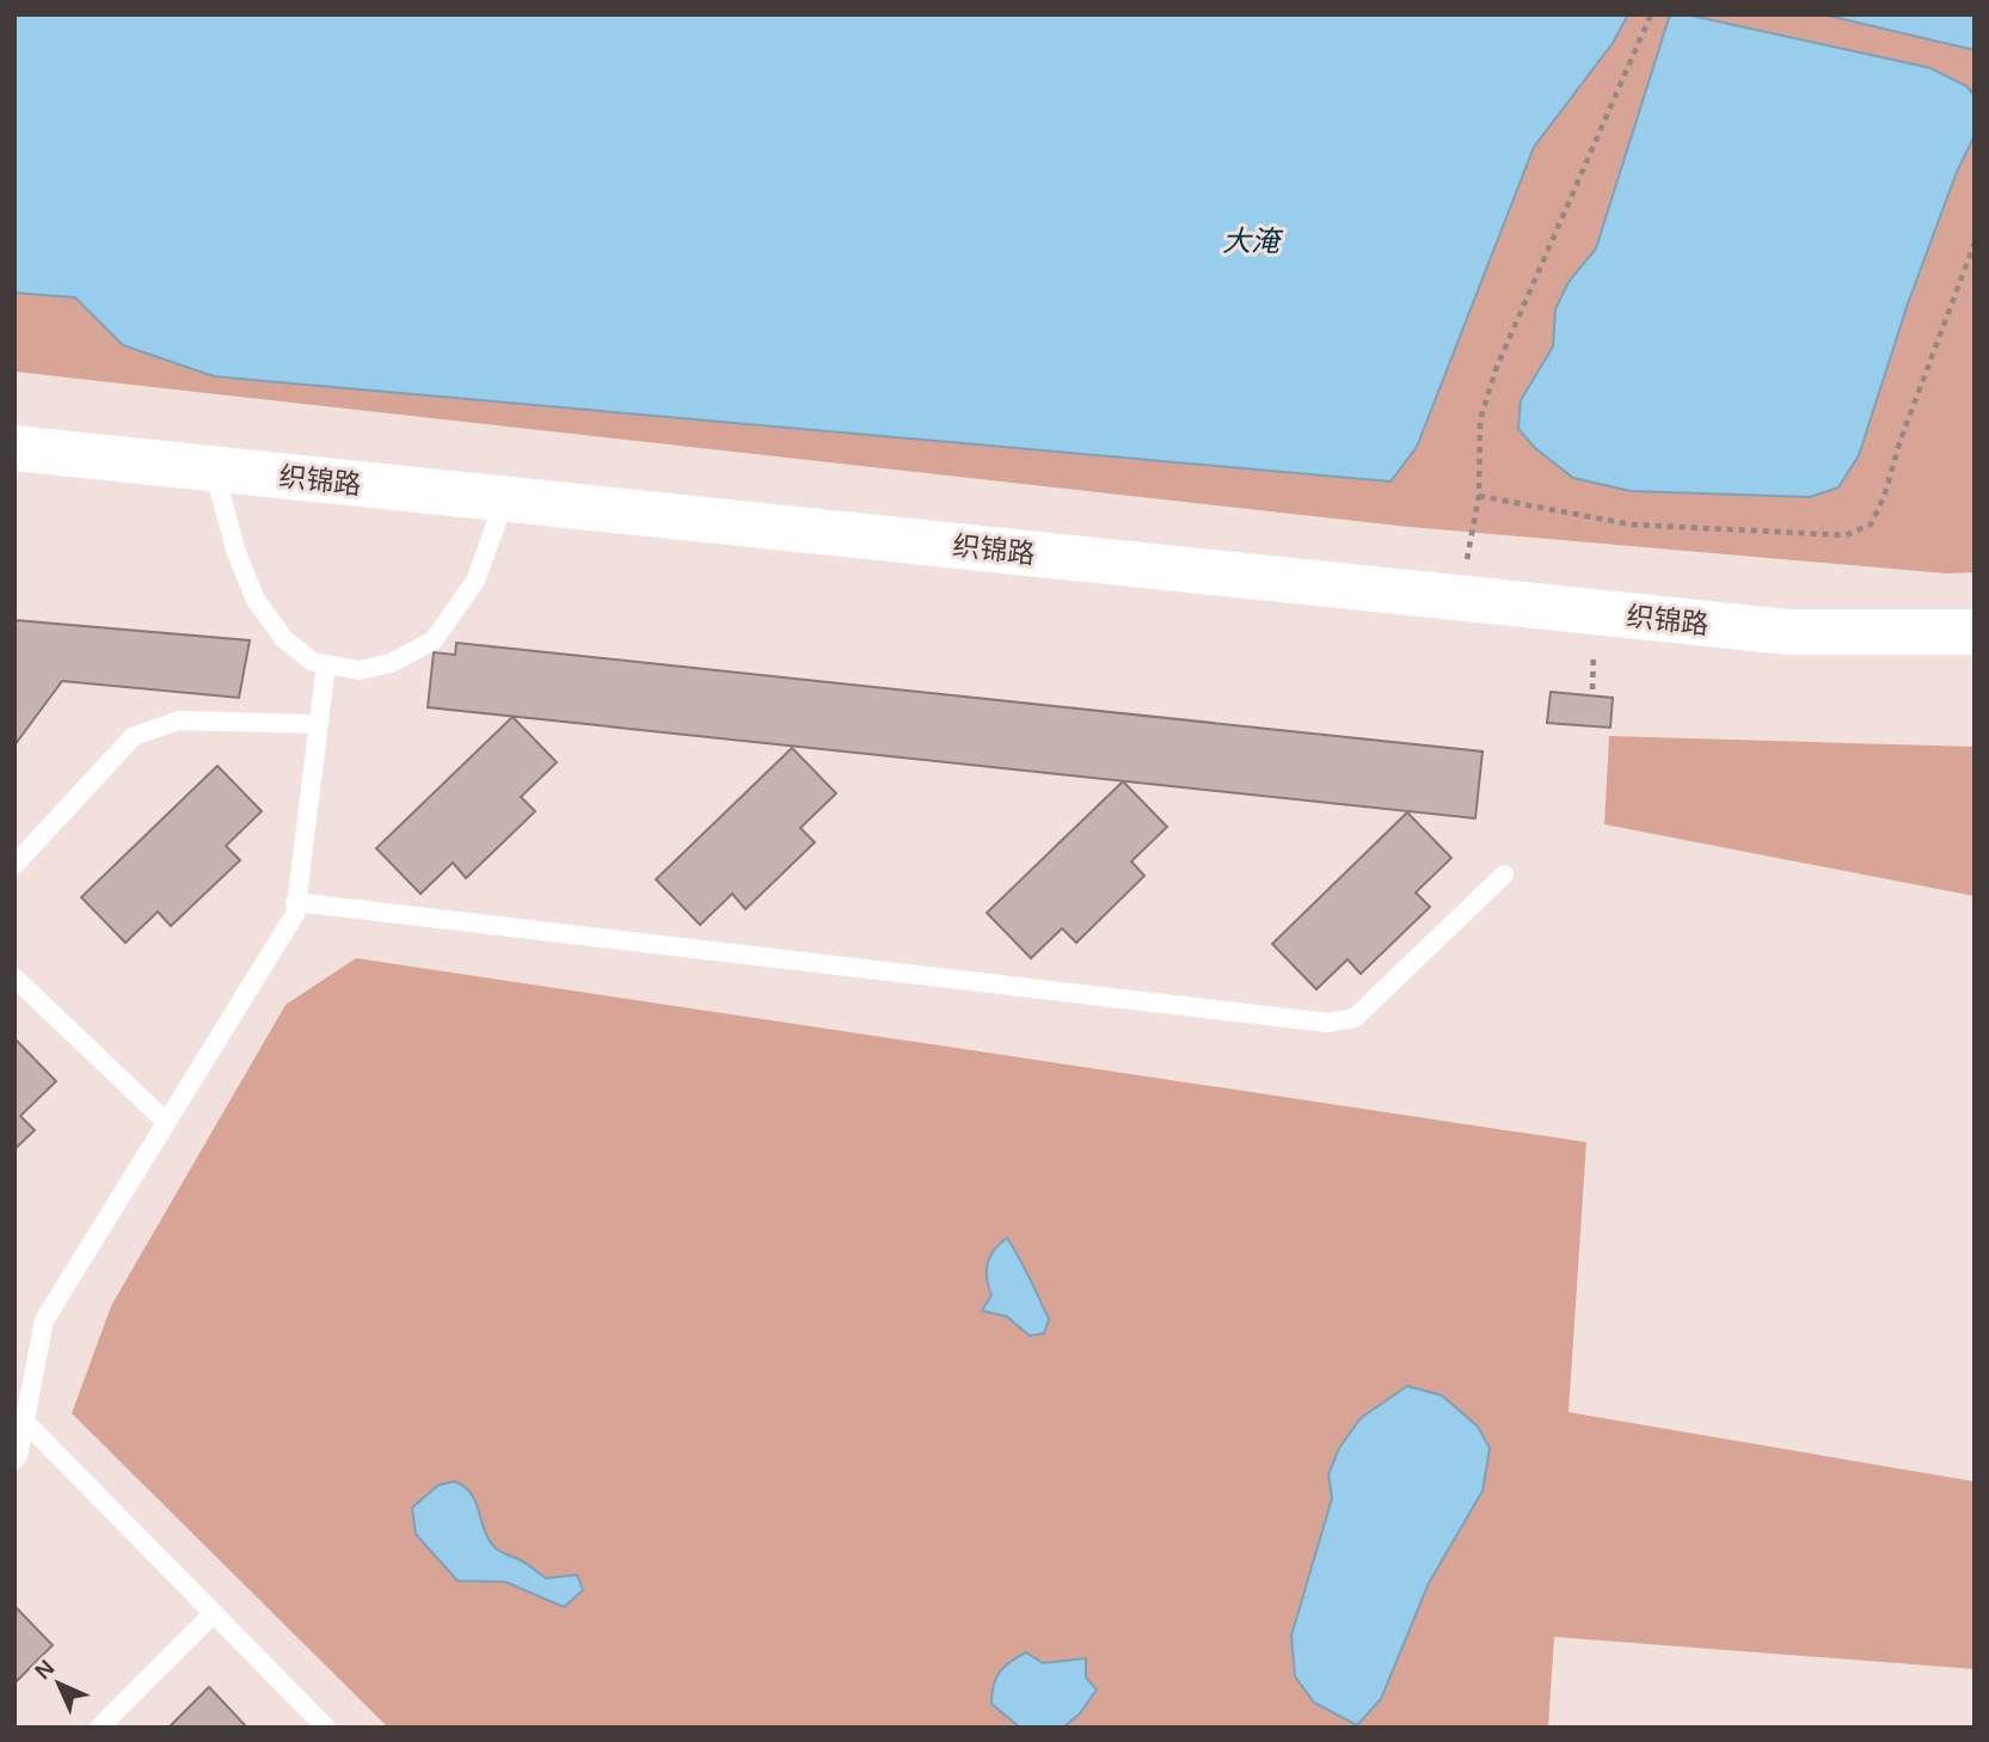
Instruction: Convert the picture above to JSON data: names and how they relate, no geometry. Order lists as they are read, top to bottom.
{
  "streets": {
    "street": ["织锦路"]
  },
  "water": ["大淹"],
  "north": "top left"
}
